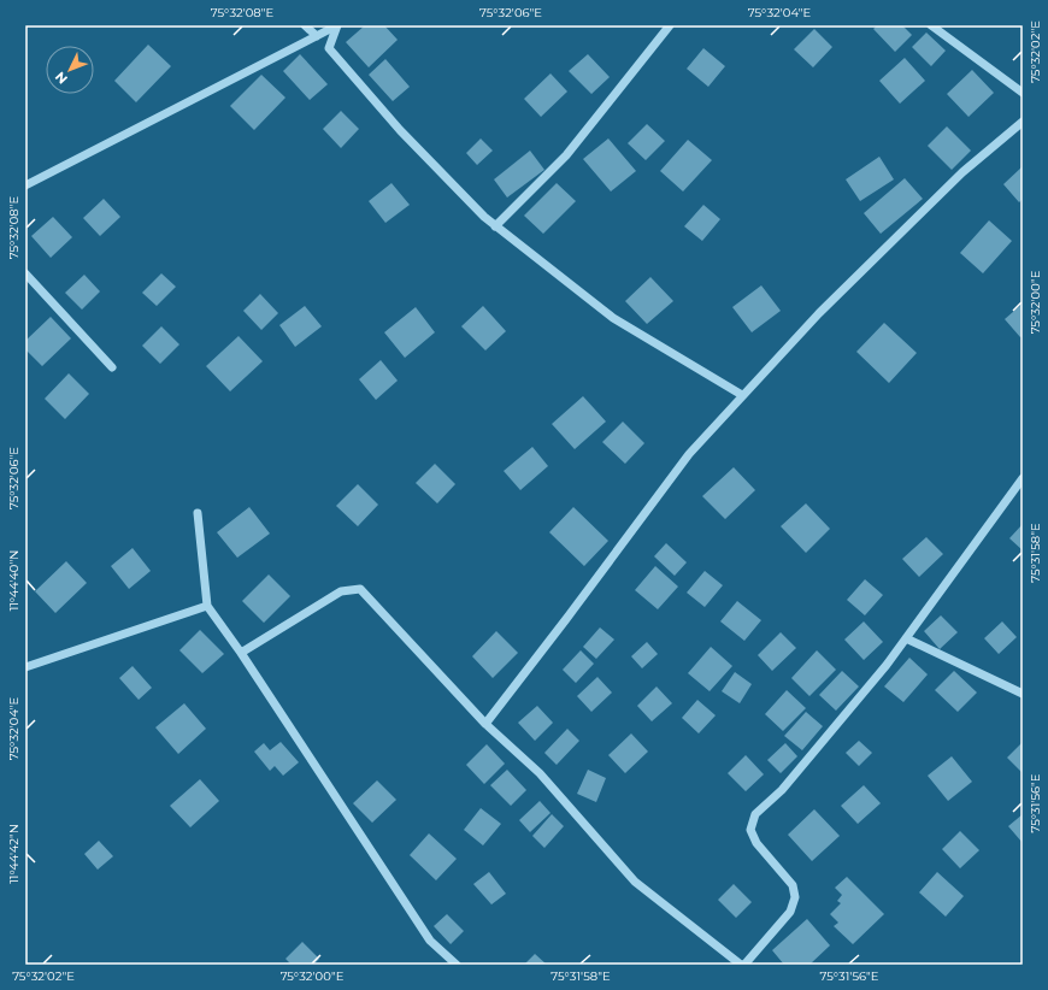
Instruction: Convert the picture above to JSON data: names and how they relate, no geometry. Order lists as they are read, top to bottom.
{
  "north": "bottom left",
  "coordinates": [
    "75°32'08\"E",
    "75°32'06\"E",
    "75°32'04\"E",
    "75°32'02\"E",
    "75°32'00\"E",
    "75°31'58\"E",
    "11°44'40\"N",
    "75°31'56\"E",
    "11°44'42\"N"
  ]
}
